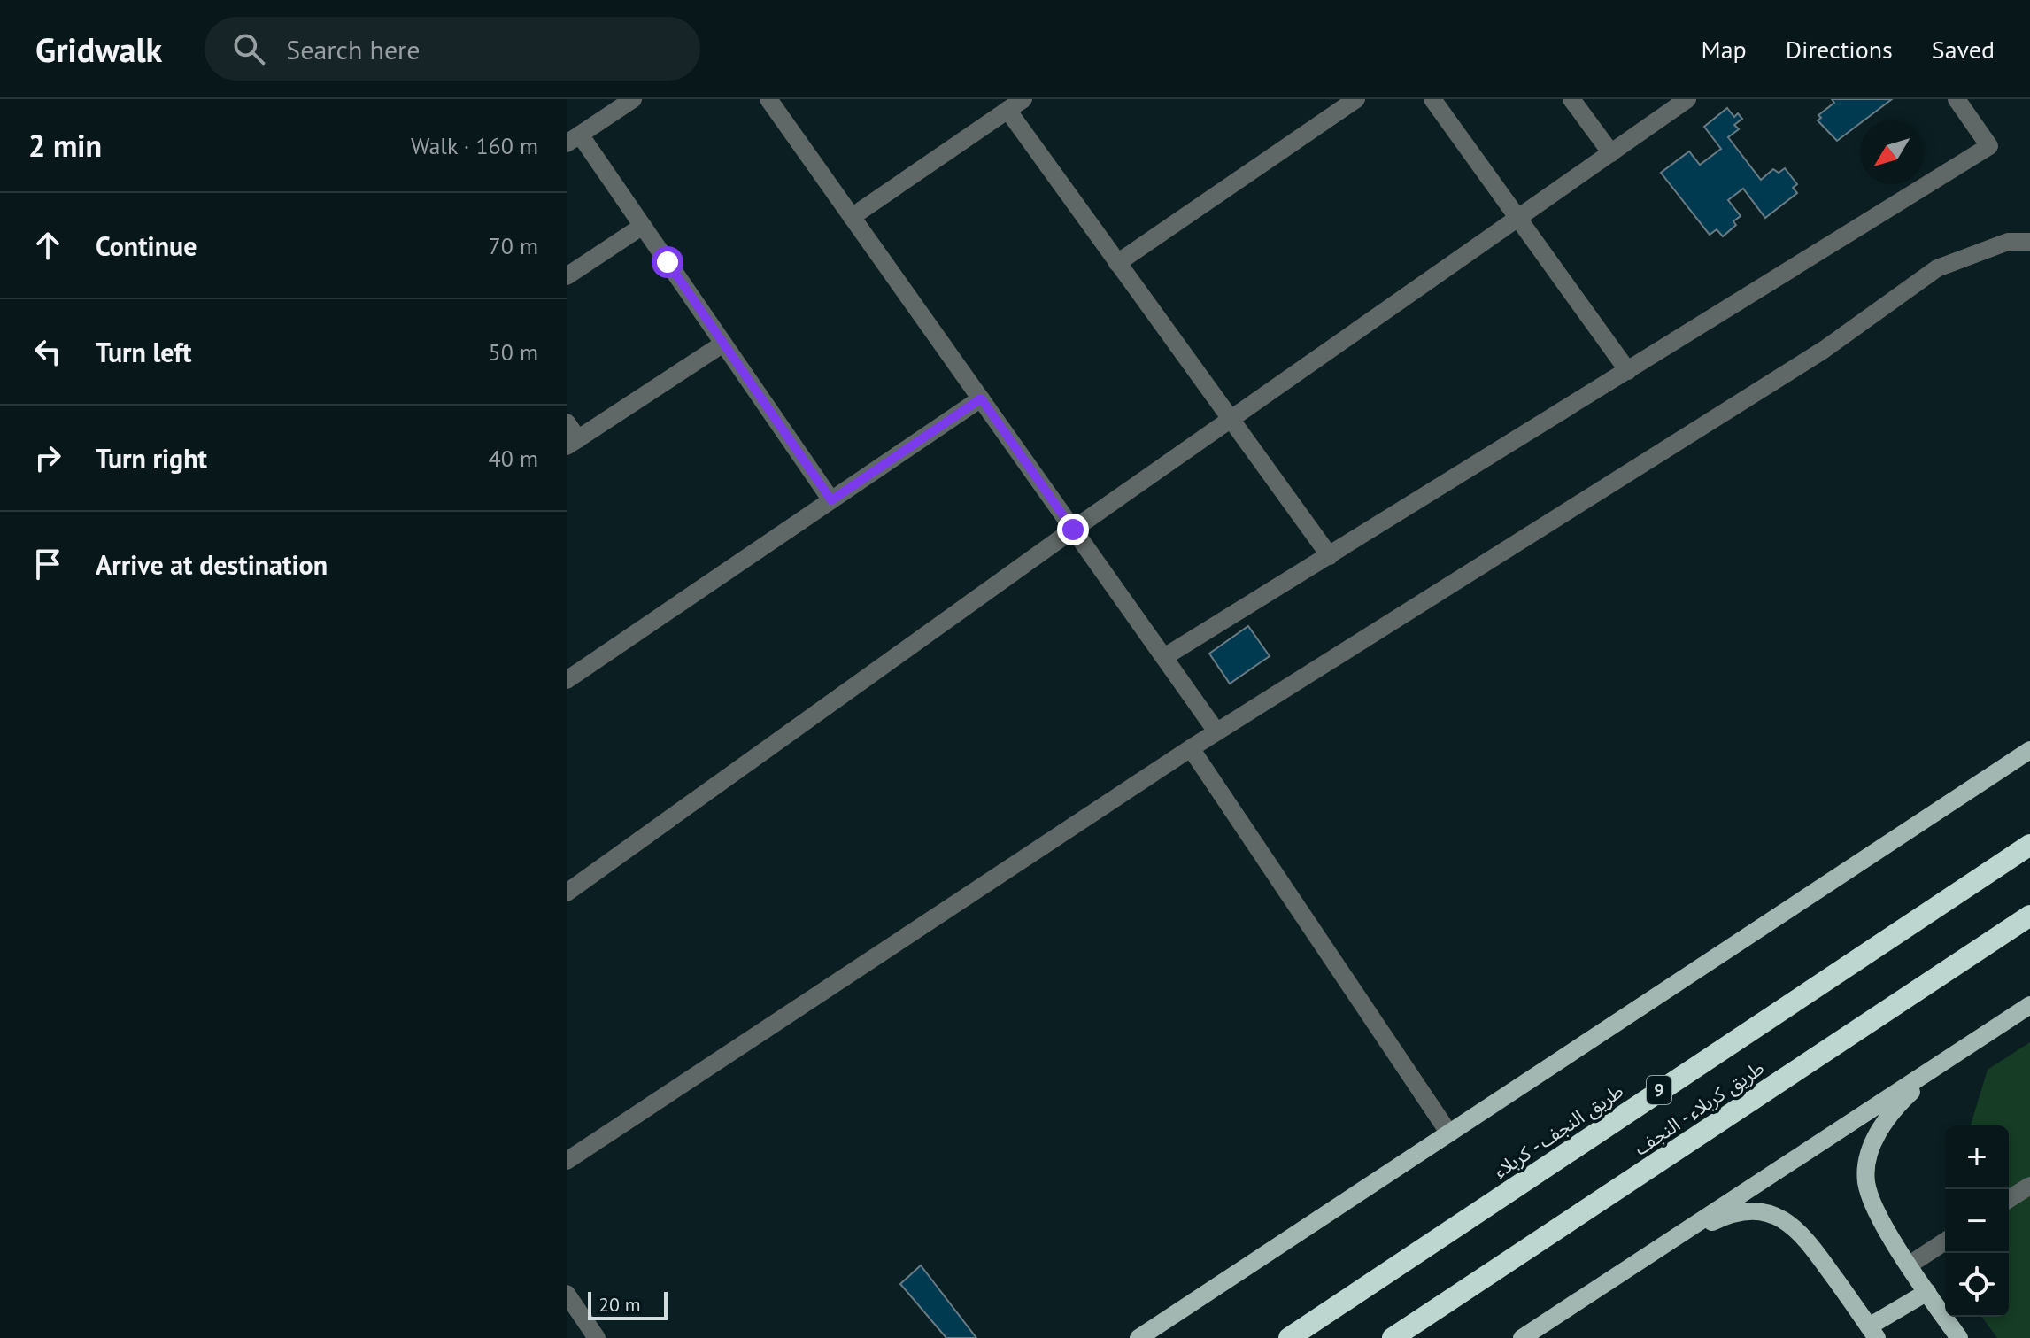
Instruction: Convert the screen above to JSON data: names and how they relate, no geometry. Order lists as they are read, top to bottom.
{
  "streets": {
    "highway": ["9", "طريق کربلاء - النجف", "طريق النجف - کربلاء"]
  },
  "scale_bar": "20 m",
  "north": "bottom left",
  "page": {
    "header": "Gridwalk",
    "search": "Search here",
    "nav": ["Map", "Directions", "Saved"],
    "heading": ["2 min", "Walk · 160 m"],
    "list": [
      ["Continue", "70 m"],
      ["Turn left", "50 m"],
      ["Turn right", "40 m"],
      "Arrive at destination"
    ],
    "map_buttons": ["+", "−"],
    "scale": "20 m"
  }
}
